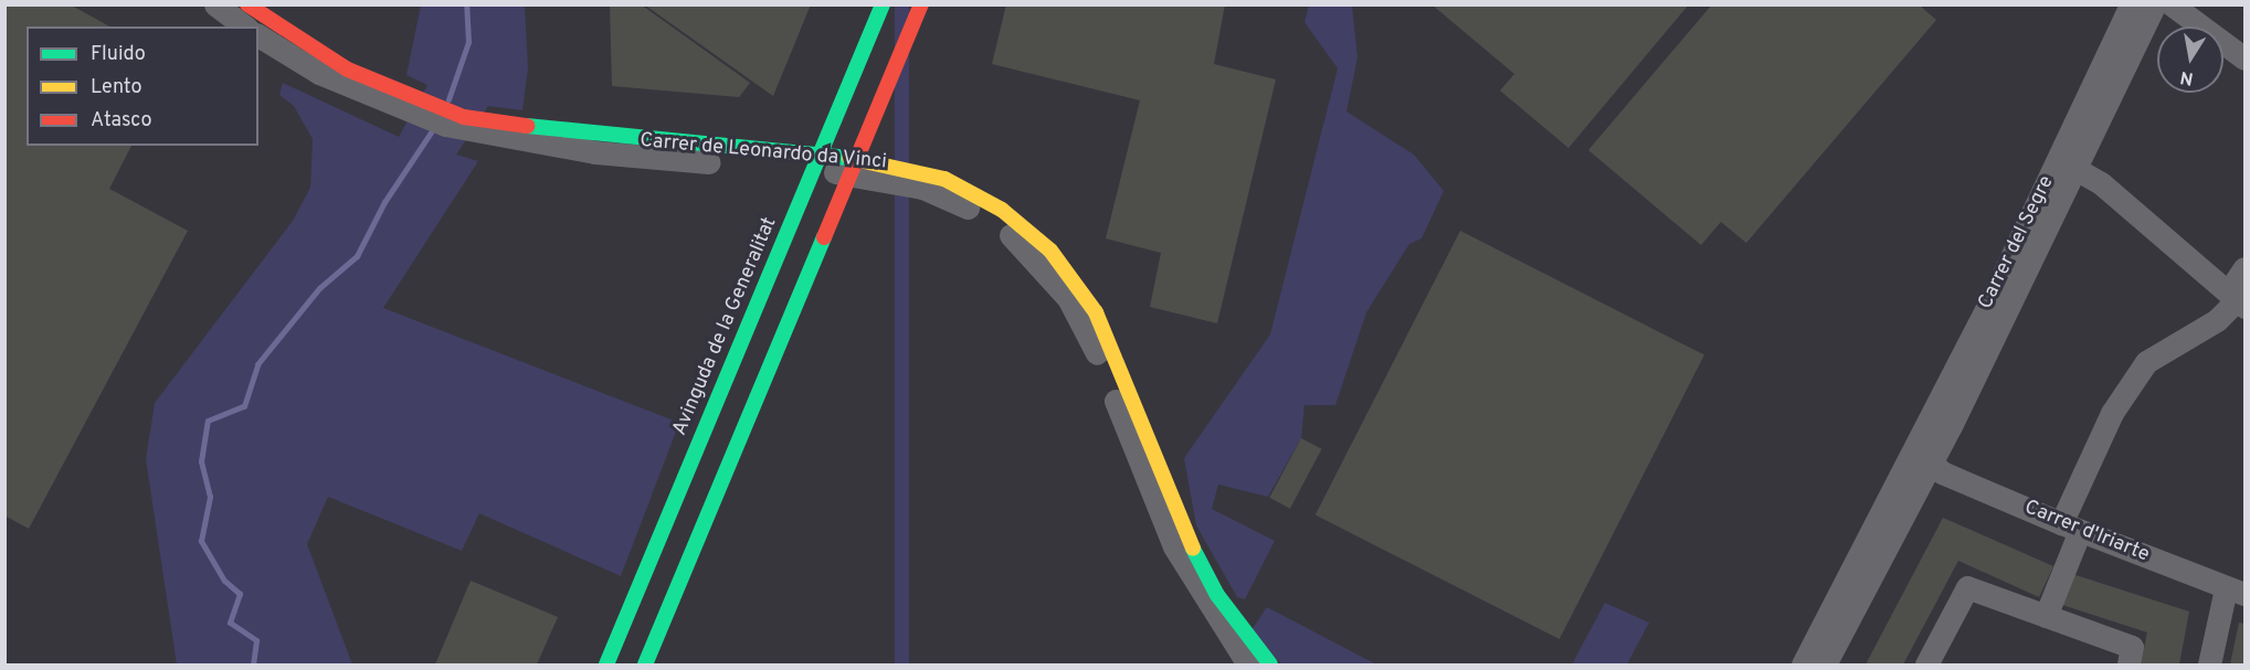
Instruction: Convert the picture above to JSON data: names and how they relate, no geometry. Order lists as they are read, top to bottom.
{
  "streets": {
    "street": [
      "Carrer de Leonardo da Vinci",
      "Carrer del Segre",
      "Avinguda de la Generalitat",
      "Carrer d'Iriarte"
    ]
  },
  "crossings": [
    ["Carrer del Segre", "Carrer d'Iriarte"]
  ],
  "legend": ["Fluido", "Lento", "Atasco"],
  "north": "bottom"
}
